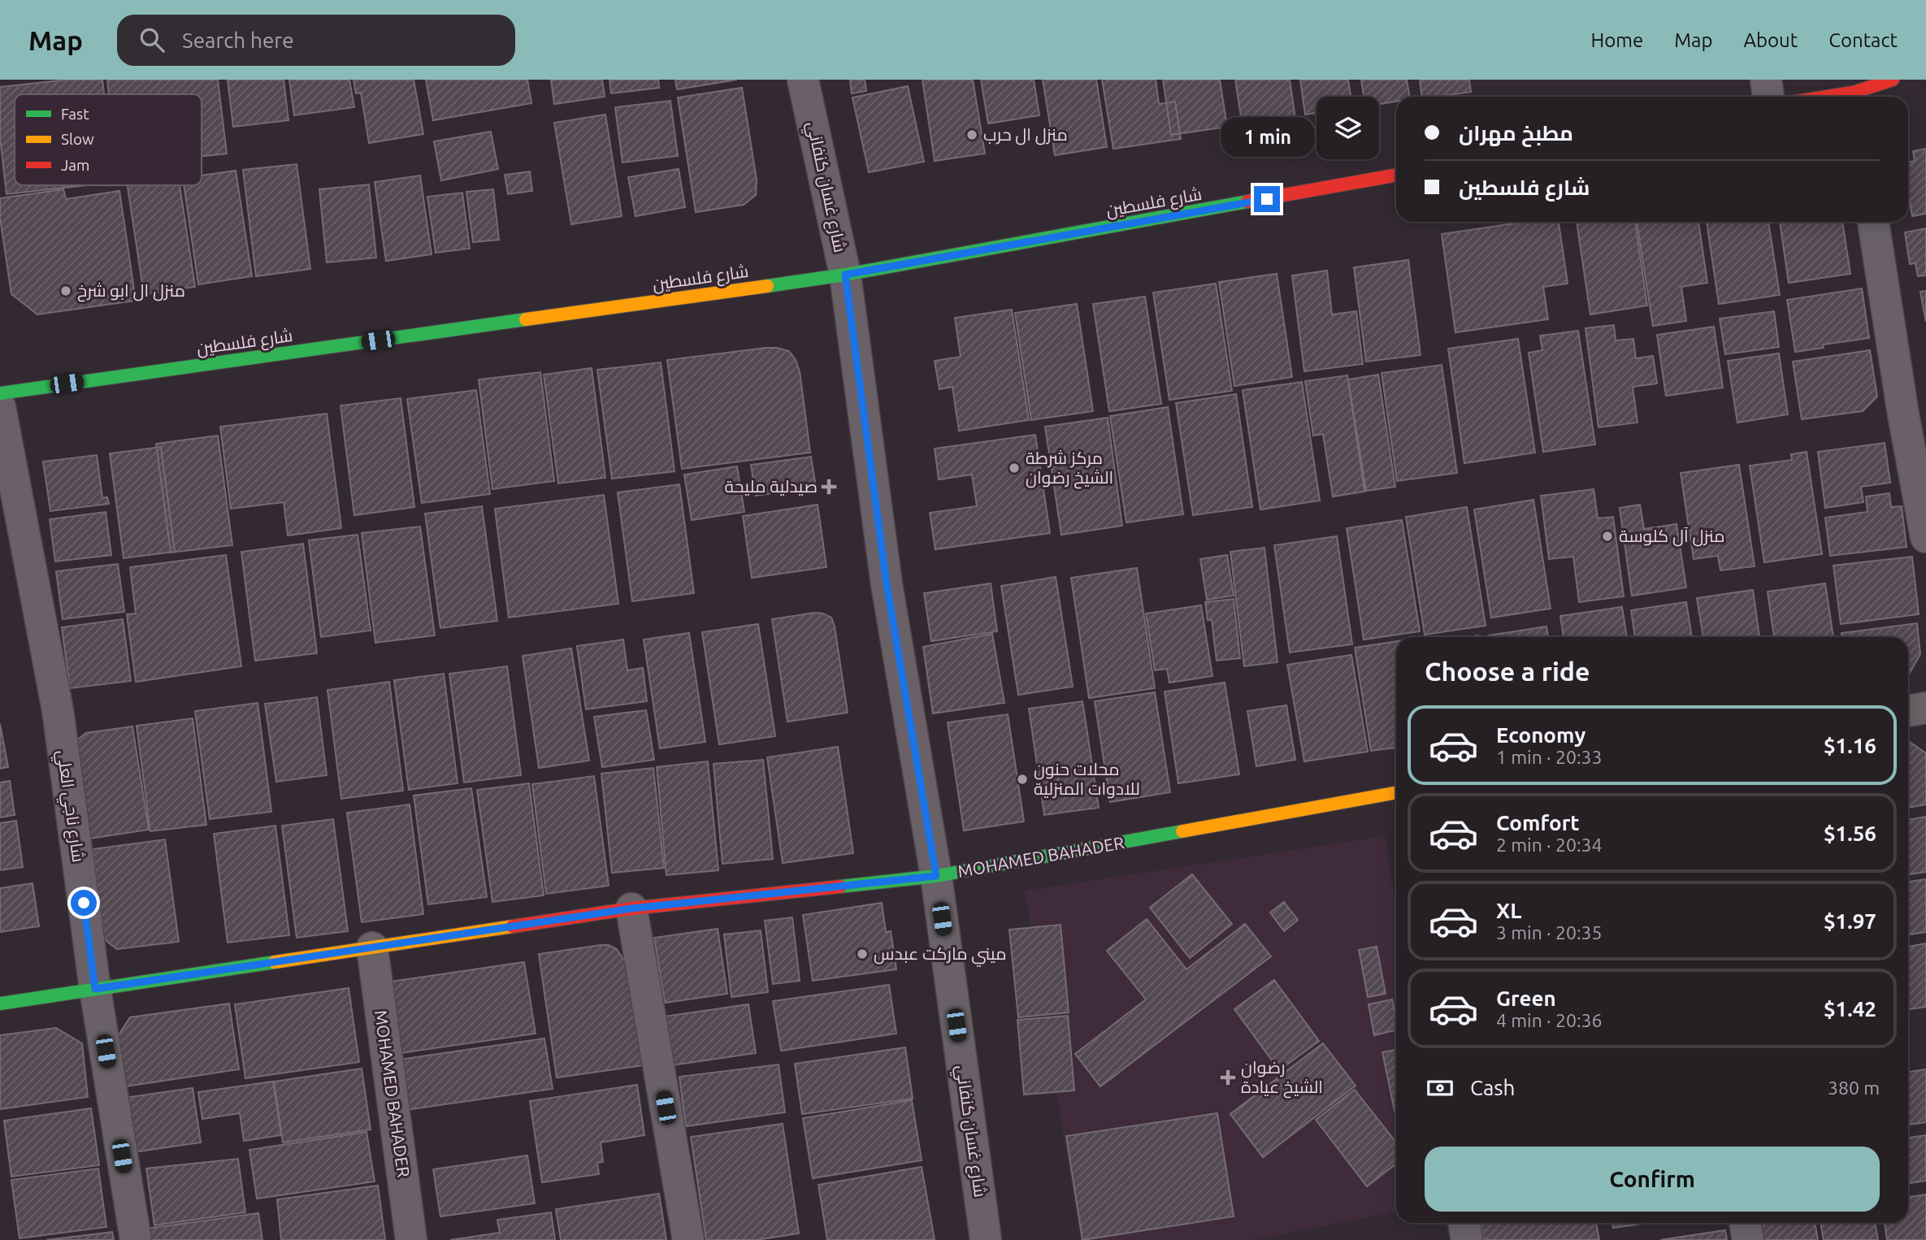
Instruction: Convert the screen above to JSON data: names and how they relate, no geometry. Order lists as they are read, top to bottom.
{
  "streets": {
    "street": [
      "شارع غسان كنفاني",
      "شارع فلسطين",
      "شارع ناجي العلي",
      "MOHAMED BAHADER"
    ]
  },
  "crossings": [
    ["شارع غسان كنفاني", "شارع فلسطين"],
    ["شارع غسان كنفاني", "MOHAMED BAHADER"],
    ["شارع ناجي العلي", "MOHAMED BAHADER"]
  ],
  "places": {
    "other": [
      "منزل ال حرب",
      "منزل ال ابو شرخ",
      "مركز شرطة الشيخ رضوان",
      "منزل آل كلوسة",
      "محلات حنون للادوات المنزلية",
      "ميني ماركت عبدس"
    ],
    "health": ["صيدلية مليحة", "رضوان الشيخ عيادة"]
  },
  "legend": ["Fast", "Slow", "Jam"],
  "page": {
    "header": "Map",
    "search": "Search here",
    "nav": [
      "Home",
      "Map",
      "About",
      "Contact"
    ],
    "banner": ["مطبخ مهران", "شارع فلسطين"],
    "bubble": "1 min",
    "heading": "Choose a ride",
    "list": [
      {
        "name": "Economy",
        "note": "1 min · 20:33",
        "value": "$1.16"
      },
      {
        "name": "Comfort",
        "note": "2 min · 20:34",
        "value": "$1.56"
      },
      {
        "name": "XL",
        "note": "3 min · 20:35",
        "value": "$1.97"
      },
      {
        "name": "Green",
        "note": "4 min · 20:36",
        "value": "$1.42"
      }
    ],
    "pay": ["Cash", "380 m"],
    "buttons": "Confirm"
  }
}
